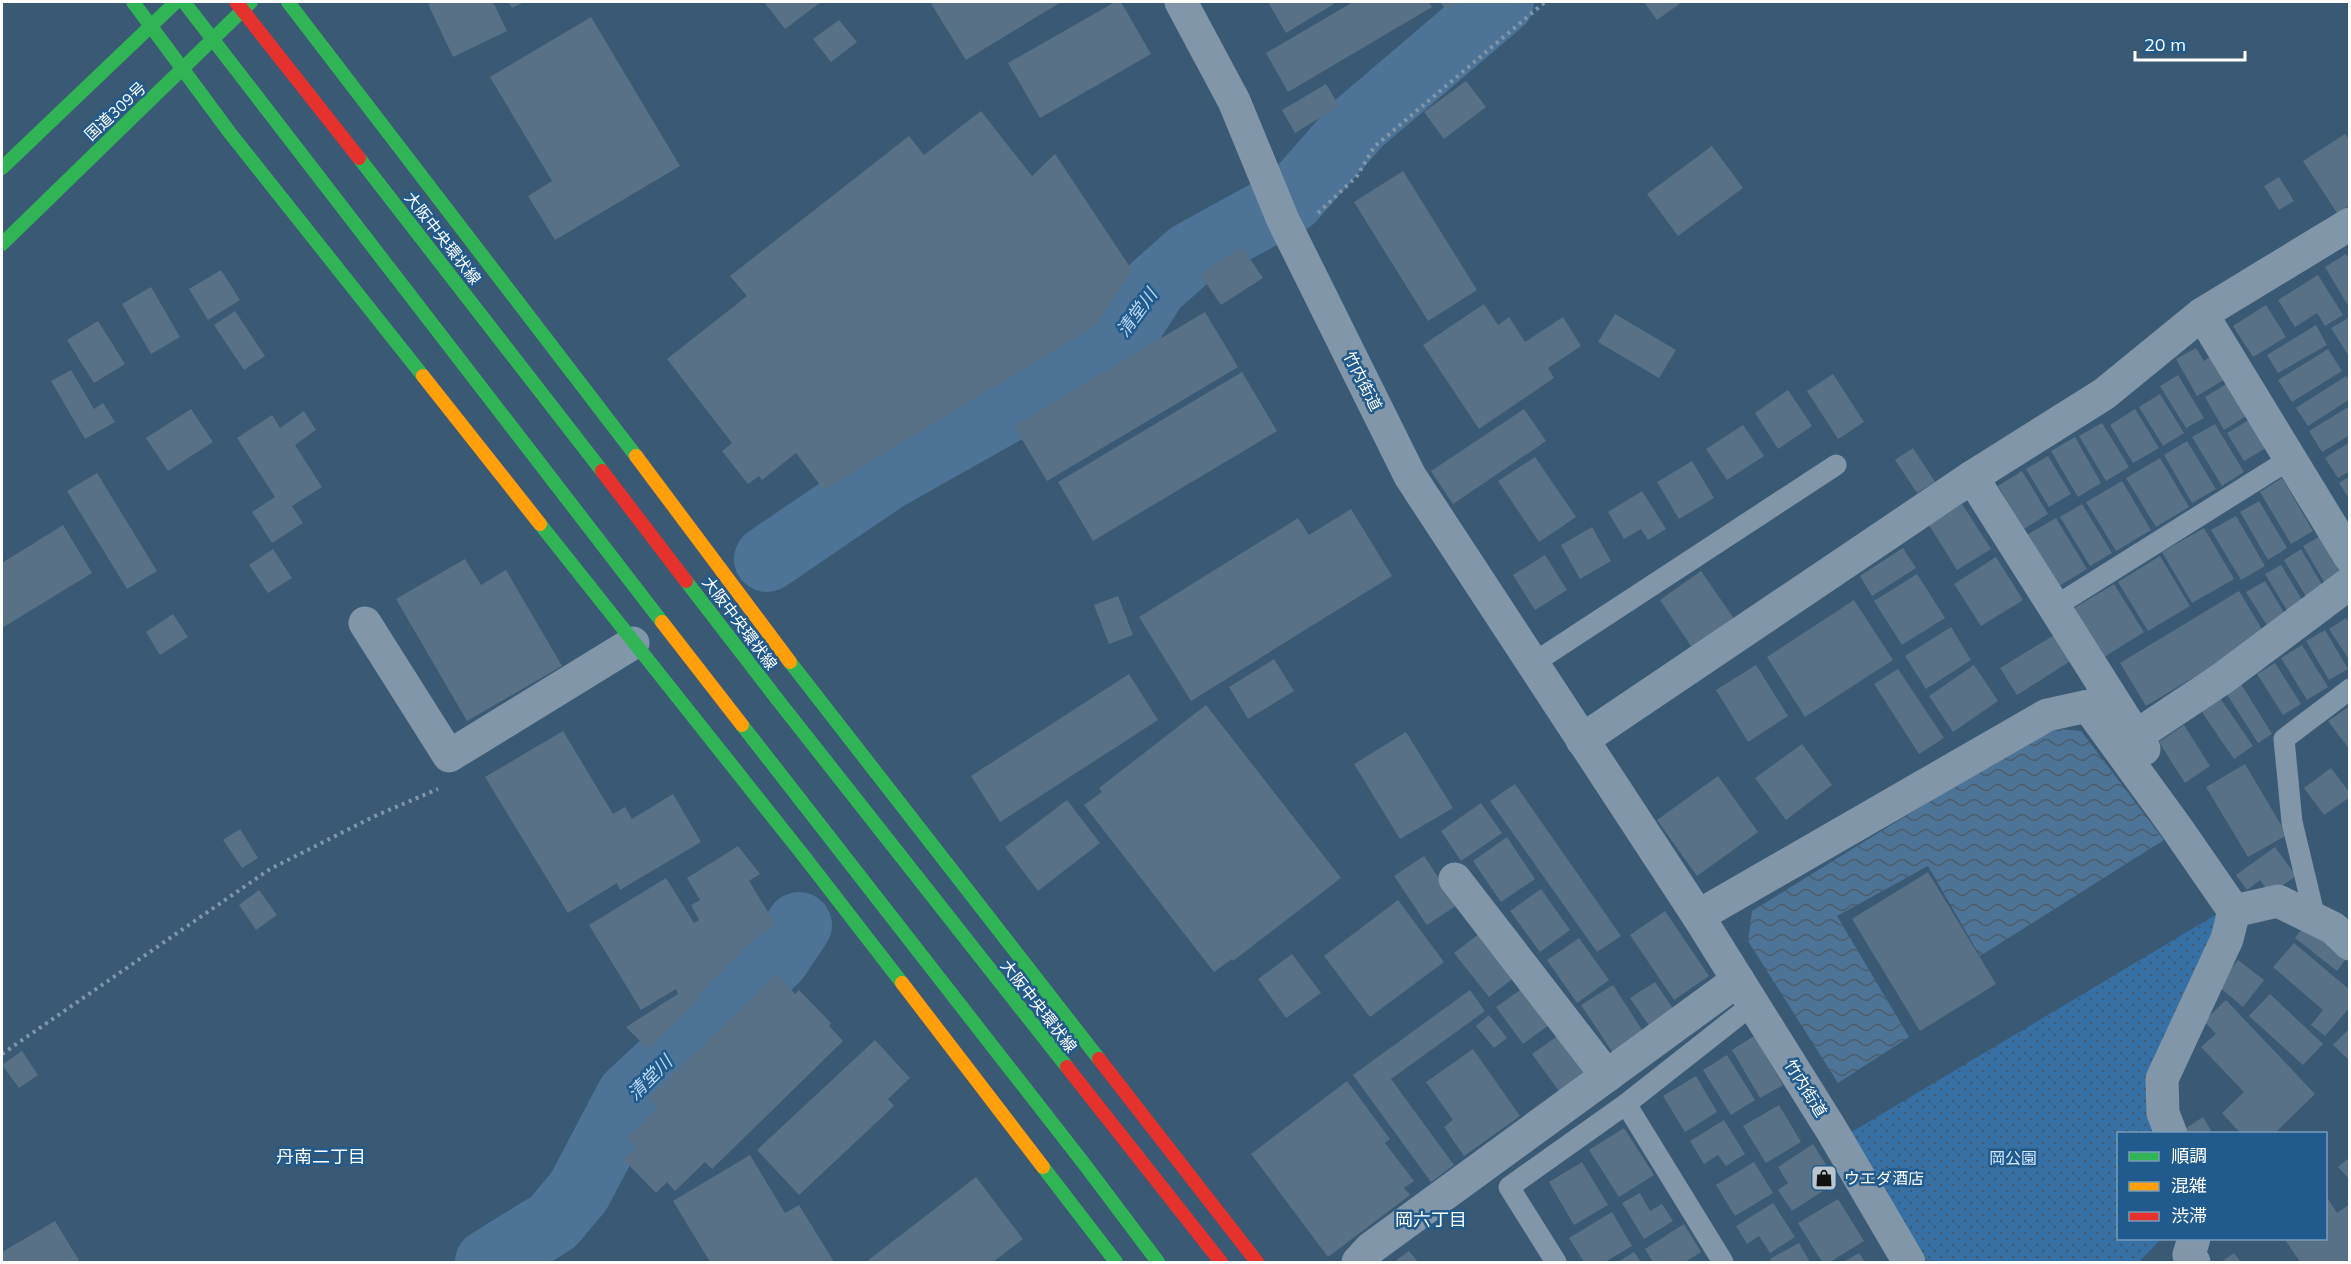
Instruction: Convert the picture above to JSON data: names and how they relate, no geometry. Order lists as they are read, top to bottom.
{
  "streets": {
    "main road": ["国道309号", "大阪中央環状線"],
    "street": ["竹内街道"]
  },
  "districts": ["丹南二丁目", "岡六丁目"],
  "water": ["清堂川"],
  "parks": ["岡公園"],
  "places": {
    "shop": ["ウエダ酒店"]
  },
  "legend": ["順調", "混雑", "渋滞"],
  "scale_bar": "20 m"
}
